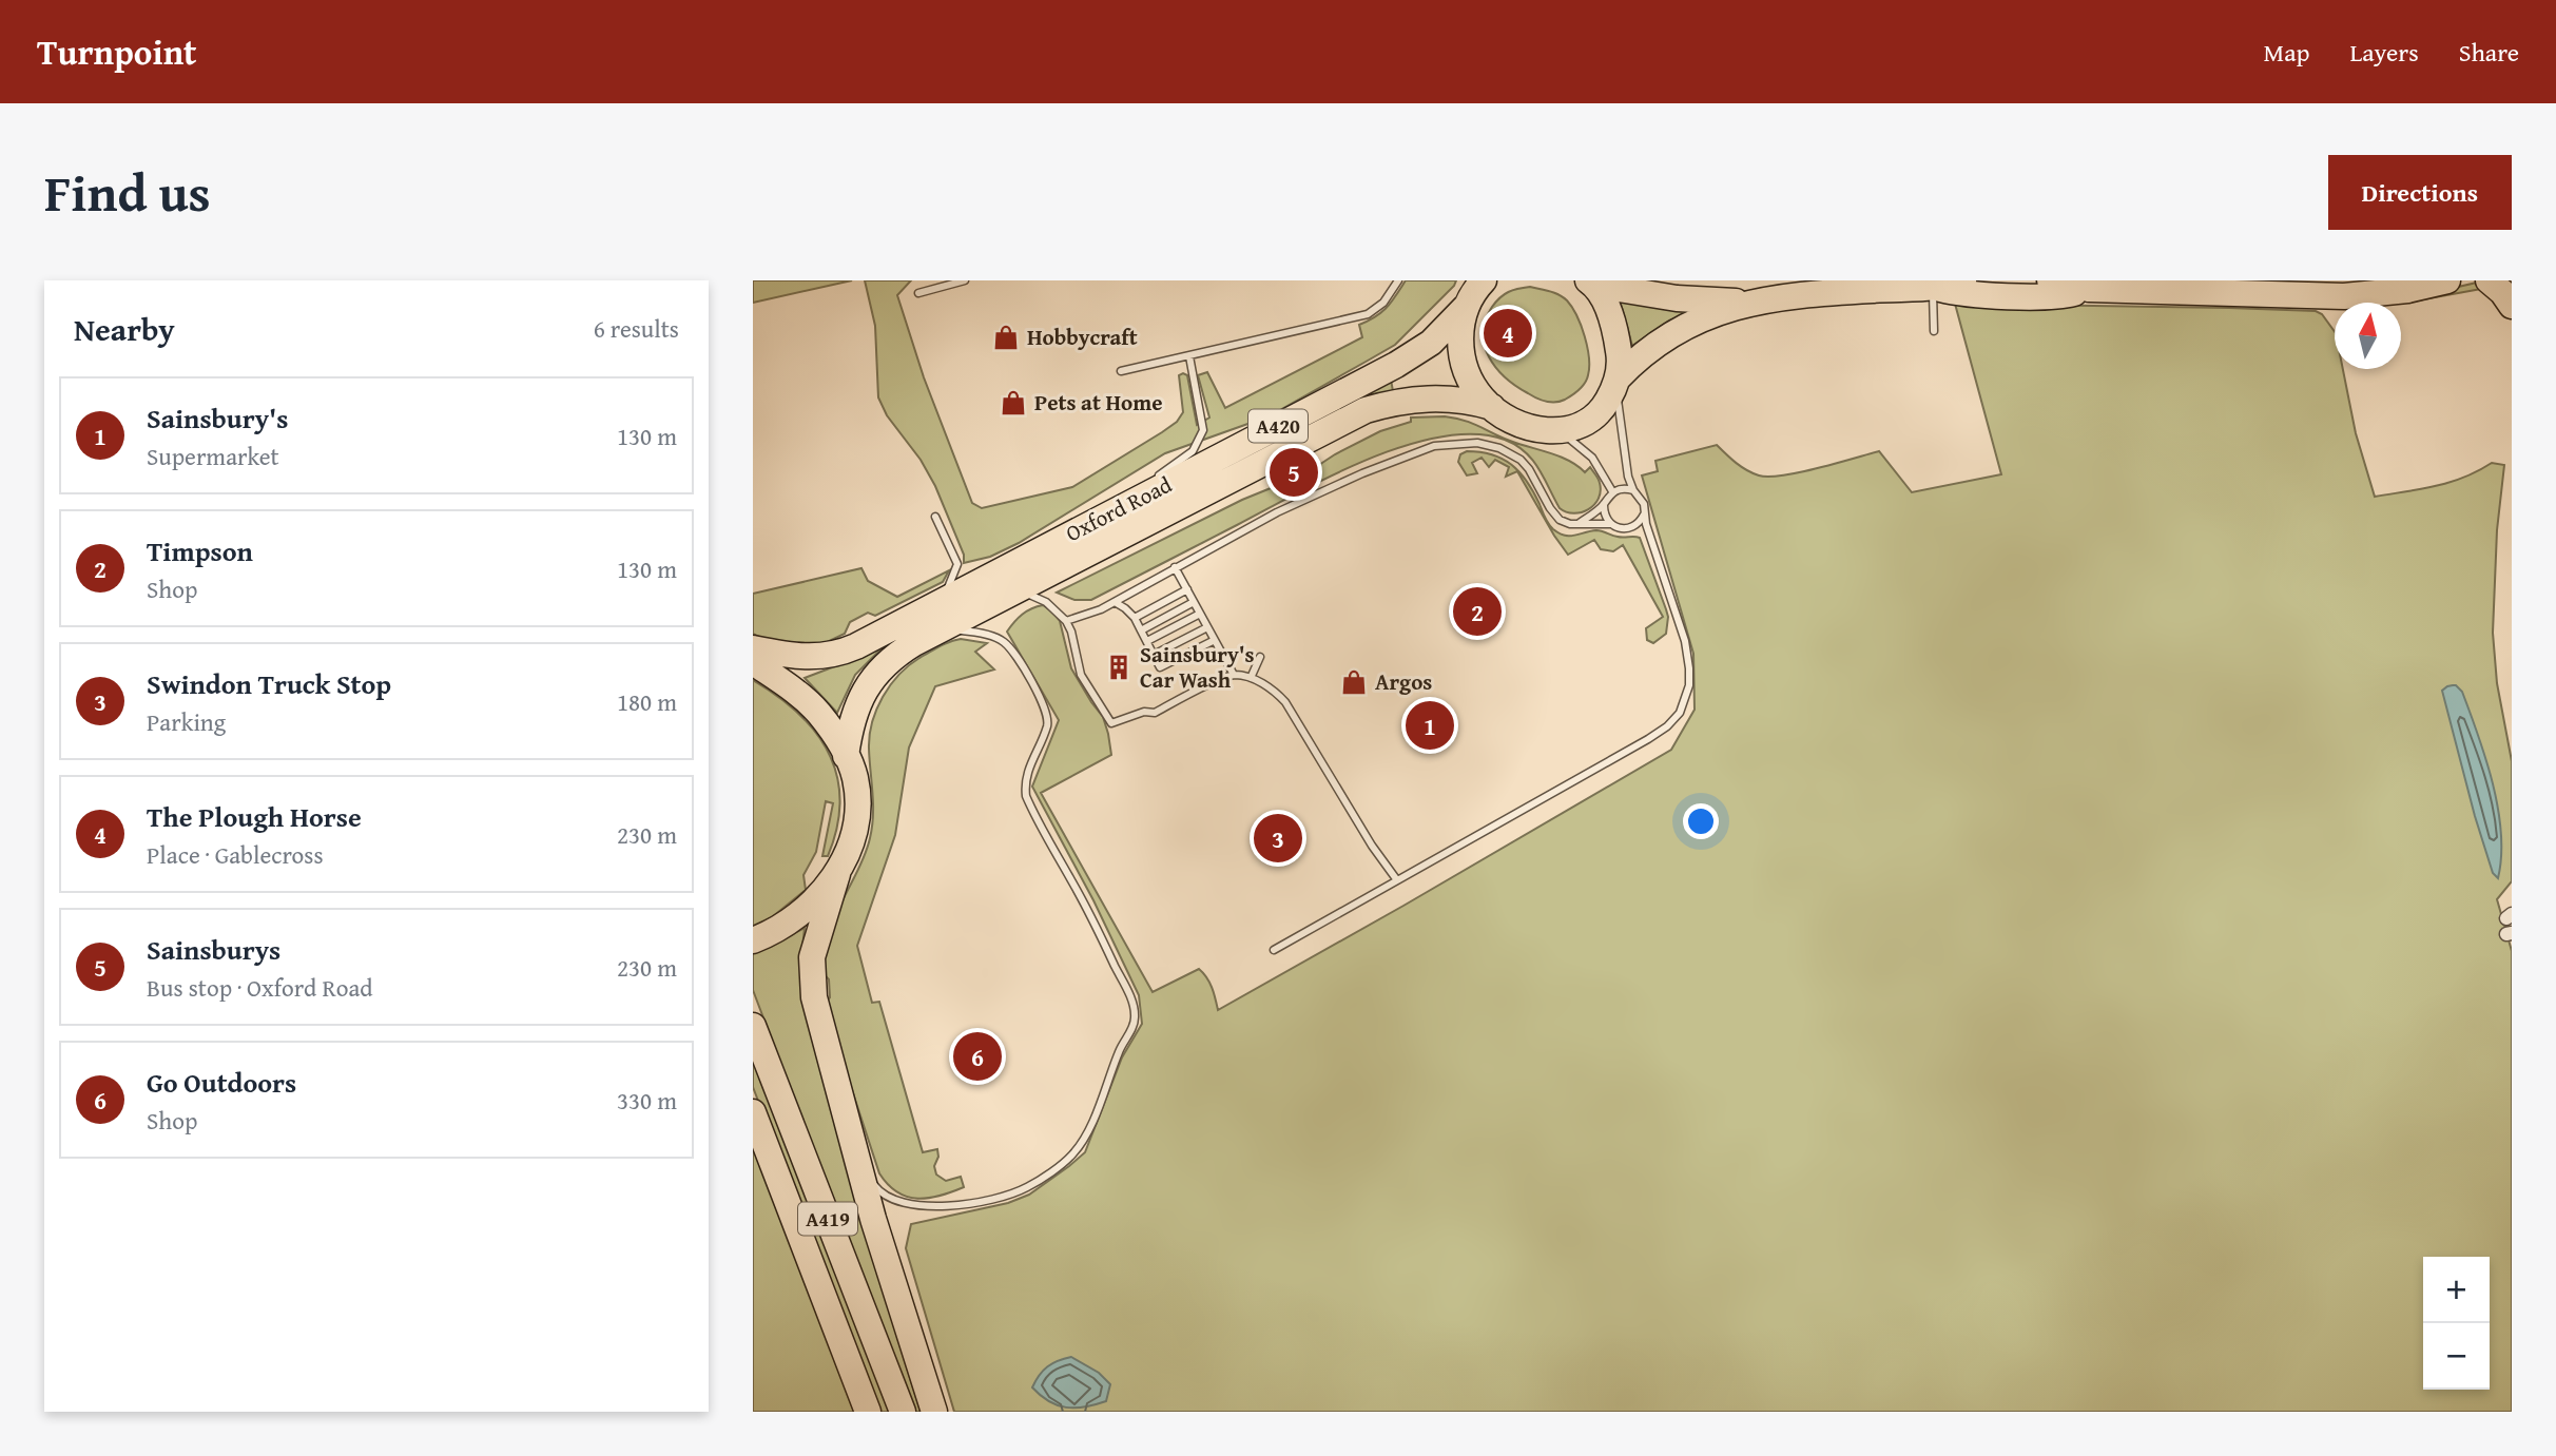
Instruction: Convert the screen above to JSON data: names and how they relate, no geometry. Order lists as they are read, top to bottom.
{
  "streets": {
    "highway": ["A420", "Oxford Road", "A419"]
  },
  "crossings": [
    ["A420", "Oxford Road"]
  ],
  "places": {
    "shop": ["Hobbycraft", "Pets at Home", "Argos"],
    "building": ["Sainsbury's Car Wash"]
  },
  "north": "top",
  "page": {
    "header": "Turnpoint",
    "nav": ["Map", "Layers", "Share"],
    "title": "Find us",
    "buttons": "Directions",
    "heading": ["Nearby", "6 results"],
    "pins": [
      "4",
      "5",
      "2",
      "1",
      "3",
      "6"
    ],
    "list": [
      {
        "mark": "1",
        "name": "Sainsbury's",
        "note": "Supermarket",
        "value": "130 m"
      },
      {
        "mark": "2",
        "name": "Timpson",
        "note": "Shop",
        "value": "130 m"
      },
      {
        "mark": "3",
        "name": "Swindon Truck Stop",
        "note": "Parking",
        "value": "180 m"
      },
      {
        "mark": "4",
        "name": "The Plough Horse",
        "note": "Place · Gablecross",
        "value": "230 m"
      },
      {
        "mark": "5",
        "name": "Sainsburys",
        "note": "Bus stop · Oxford Road",
        "value": "230 m"
      },
      {
        "mark": "6",
        "name": "Go Outdoors",
        "note": "Shop",
        "value": "330 m"
      }
    ],
    "map_buttons": ["+", "−"]
  }
}
